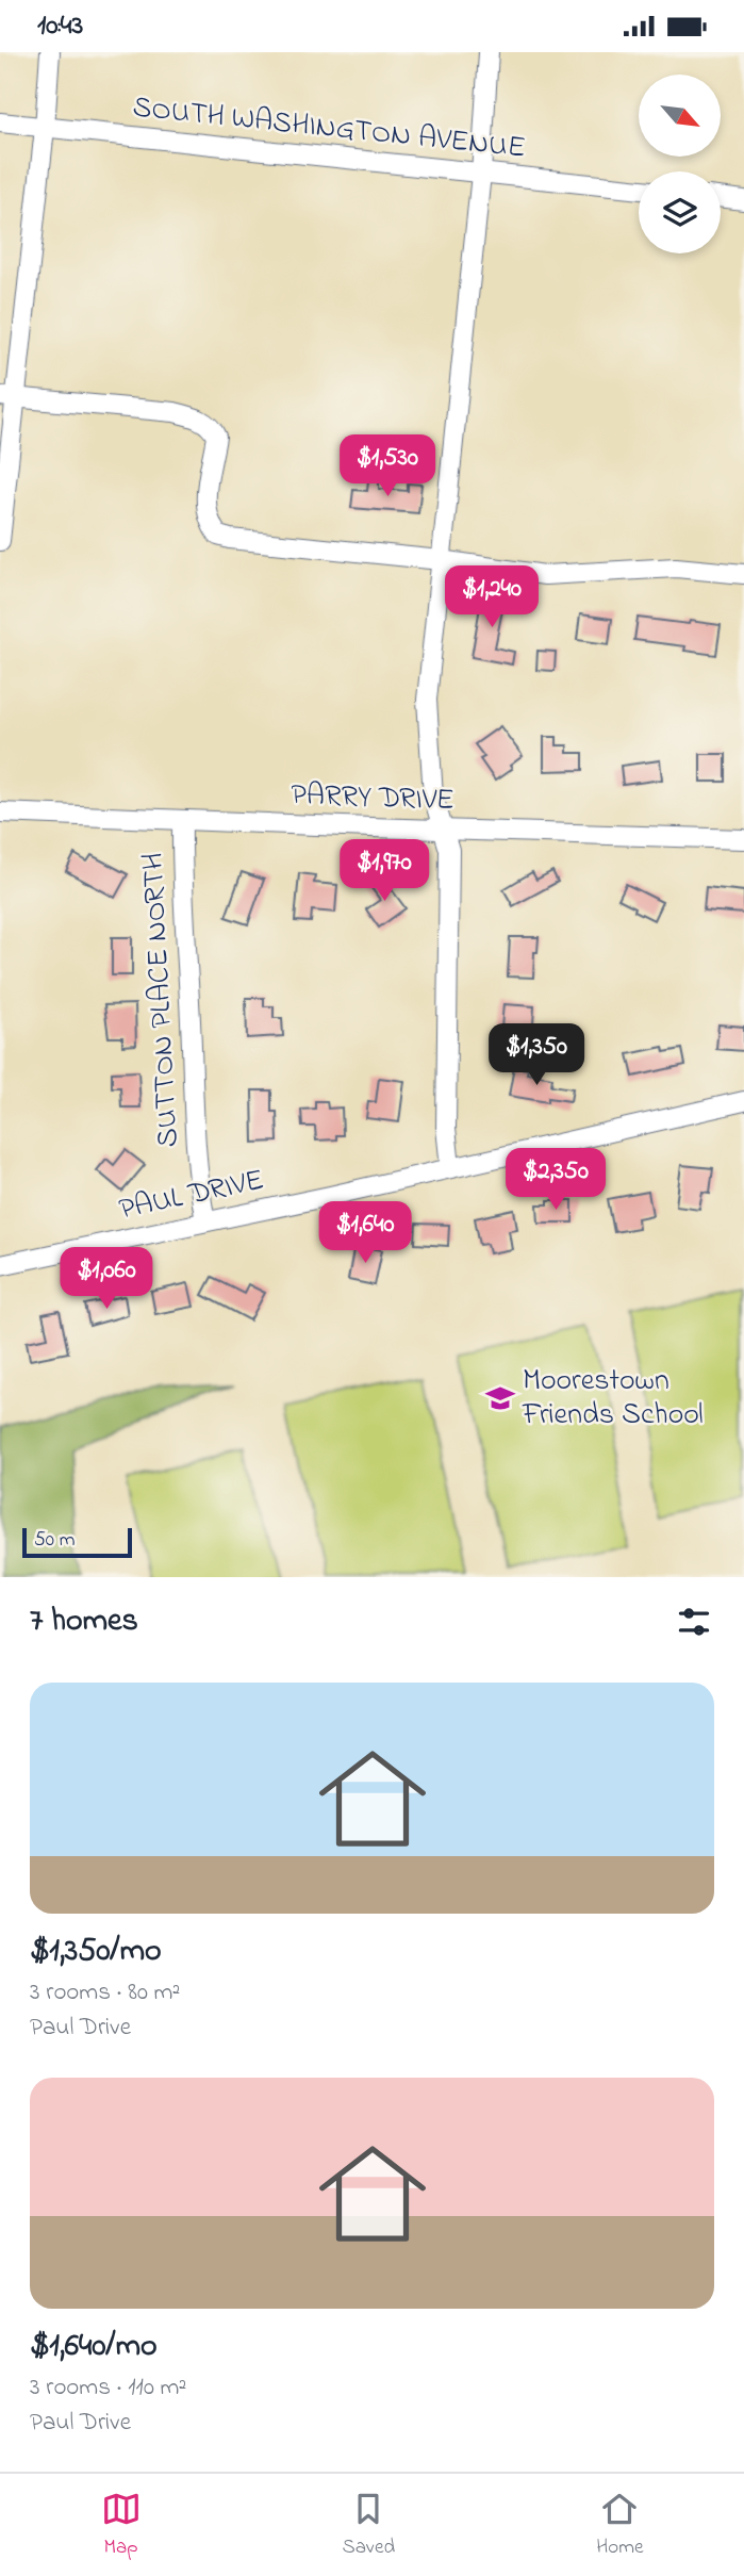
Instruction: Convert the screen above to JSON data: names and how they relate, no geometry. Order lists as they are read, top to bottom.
{
  "streets": {
    "street": [
      "SOUTH WASHINGTON AVENUE",
      "PARRY DRIVE",
      "SUTTON PLACE NORTH",
      "PAUL DRIVE"
    ]
  },
  "crossings": [
    ["PARRY DRIVE", "SUTTON PLACE NORTH"],
    ["SUTTON PLACE NORTH", "PAUL DRIVE"]
  ],
  "places": {
    "school or university": ["Moorestown Friends School"]
  },
  "scale_bar": "50 m",
  "north": "bottom right",
  "page": {
    "status": "10:43",
    "price": [
      "$1,530",
      "$1,240",
      "$1,970",
      "$1,350",
      "$2,350",
      "$1,640",
      "$1,060"
    ],
    "scale": "50 m",
    "heading": "7 homes",
    "list": [
      {
        "name": "$1,350/mo",
        "note": "3 rooms · 80 m² · Paul Drive"
      },
      {
        "name": "$1,640/mo",
        "note": "3 rooms · 110 m² · Paul Drive"
      }
    ],
    "tabs": ["Map", "Saved", "Home"]
  }
}
